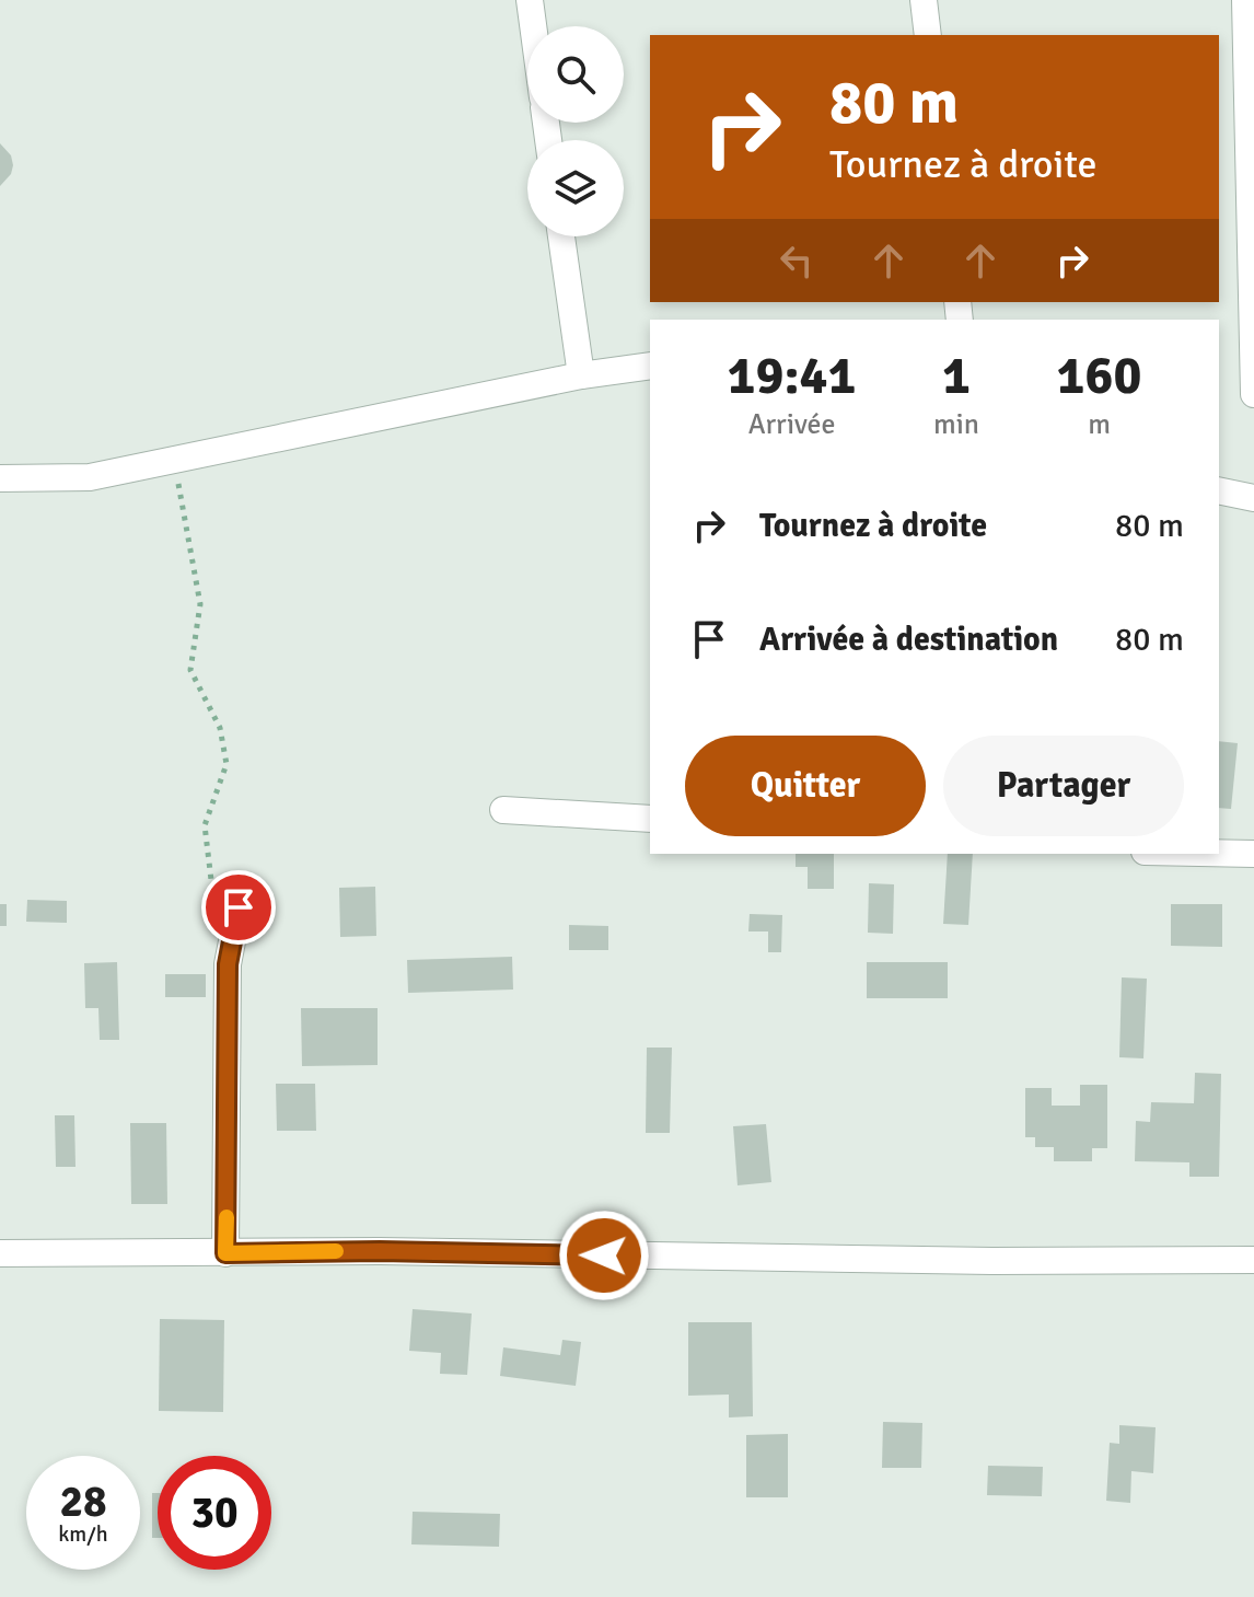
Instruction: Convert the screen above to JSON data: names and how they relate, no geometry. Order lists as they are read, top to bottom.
{
  "page": {
    "turn": ["80 m", "Tournez à droite"],
    "eta": [
      "19:41",
      "Arrivée",
      "1",
      "min",
      "160",
      "m"
    ],
    "list": [
      {
        "name": "Tournez à droite",
        "value": "80 m"
      },
      {
        "name": "Arrivée à destination",
        "value": "80 m"
      }
    ],
    "buttons": ["Quitter", "Partager"],
    "speed": "28 km/h",
    "limit": "30"
  }
}
